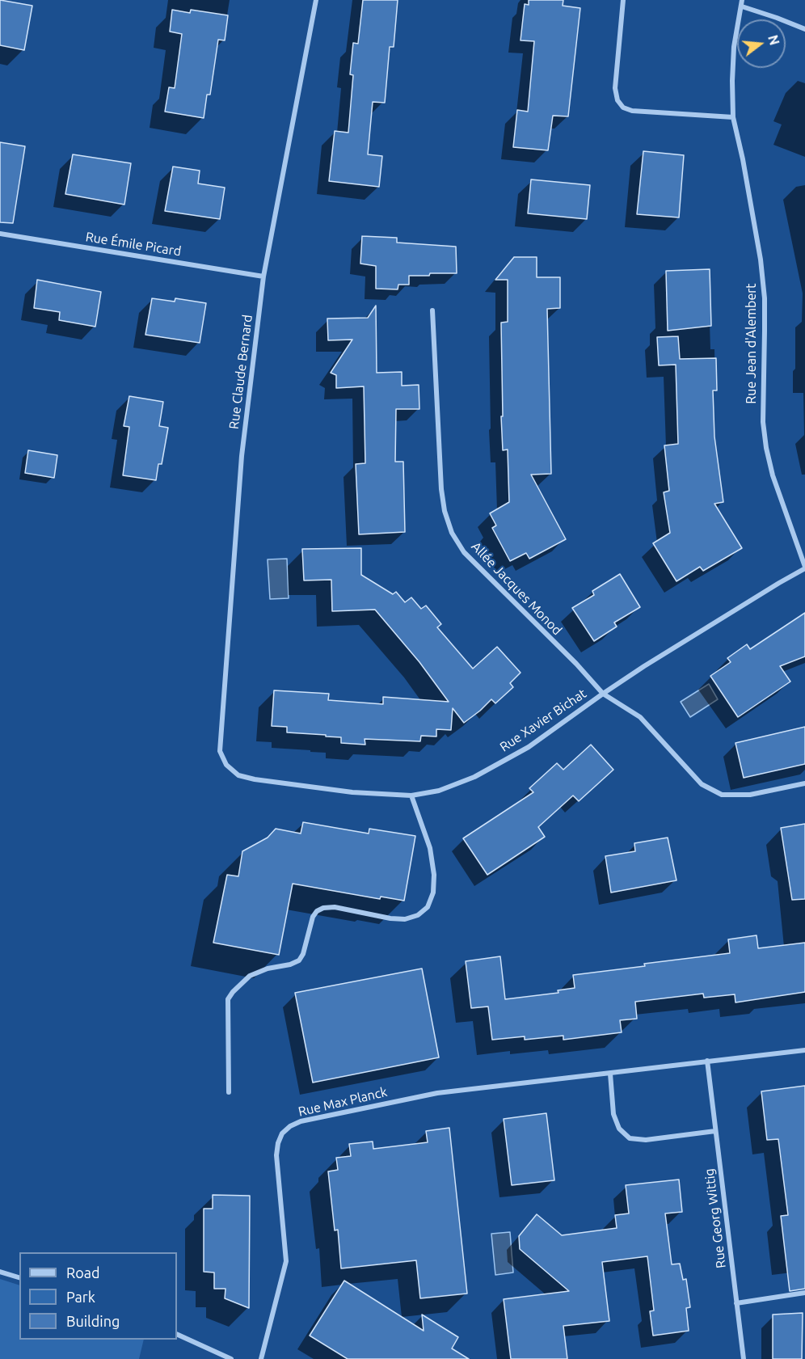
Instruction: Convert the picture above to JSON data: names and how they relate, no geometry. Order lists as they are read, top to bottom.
{
  "streets": {
    "street": [
      "Rue Émile Picard",
      "Rue Jean d'Alembert",
      "Rue Claude Bernard",
      "Allée Jacques Monod",
      "Rue Xavier Bichat",
      "Rue Max Planck",
      "Rue Georg Wittig"
    ]
  },
  "crossings": [
    ["Rue Émile Picard", "Rue Claude Bernard"],
    ["Rue Jean d'Alembert", "Rue Xavier Bichat"],
    ["Rue Claude Bernard", "Rue Xavier Bichat"],
    ["Allée Jacques Monod", "Rue Xavier Bichat"]
  ],
  "legend": ["Road", "Park", "Building"],
  "north": "right"
}
